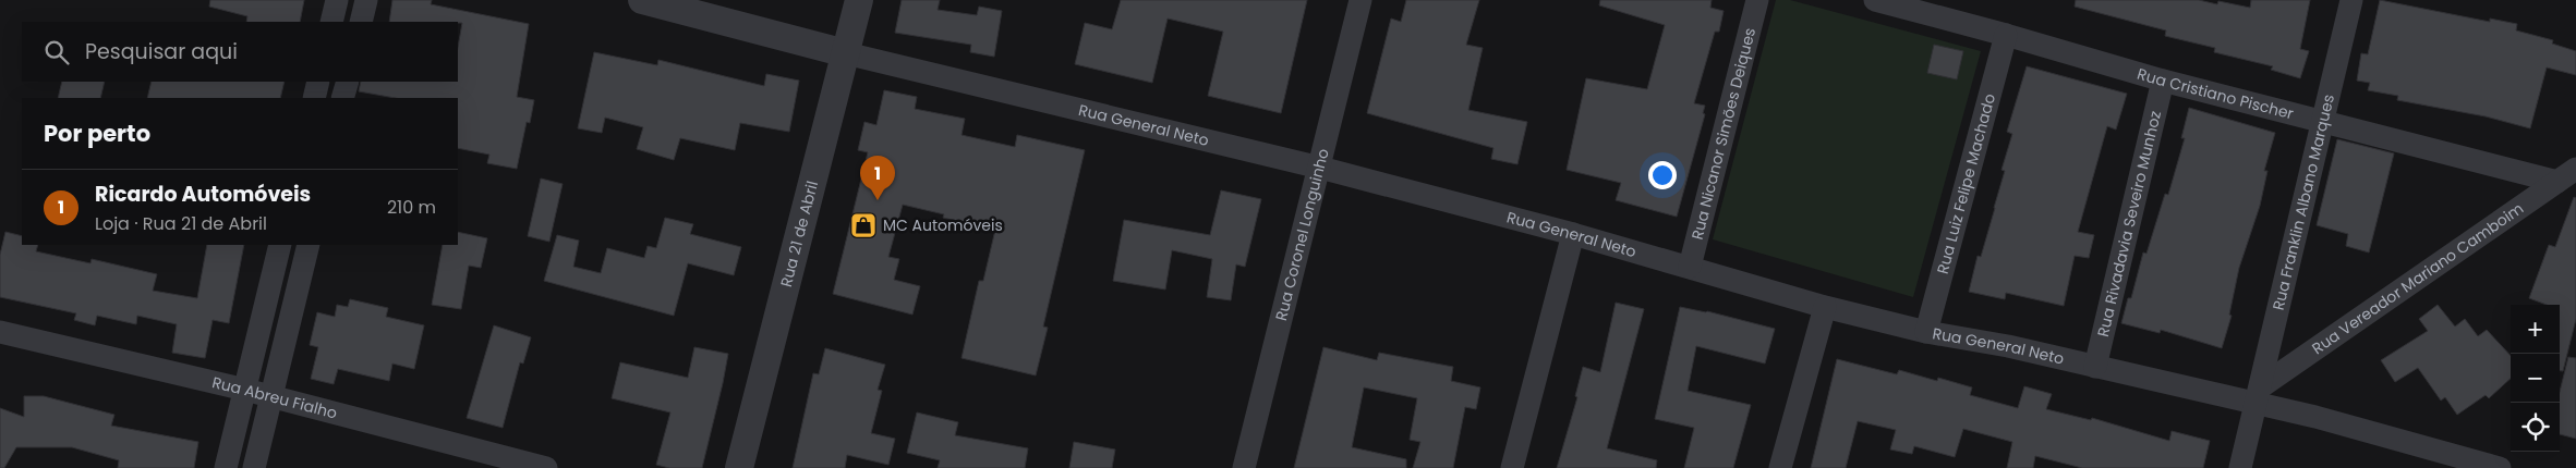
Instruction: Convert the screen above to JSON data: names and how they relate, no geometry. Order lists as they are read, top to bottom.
{
  "streets": {
    "street": [
      "Rua Cristiano Pischer",
      "Rua General Neto",
      "Rua Nicanor Simões Deiques",
      "Rua Luiz Felipe Machado",
      "Rua Franklin Albano Marques",
      "Rua Rivadavia Seveiro Munhoz",
      "Rua 21 de Abril",
      "Rua Coronel Longuinho",
      "Rua Vereador Mariano Camboim",
      "Rua Abreu Fialho"
    ]
  },
  "crossings": [
    ["Rua Cristiano Pischer", "Rua Luiz Felipe Machado"],
    ["Rua Cristiano Pischer", "Rua Franklin Albano Marques"],
    ["Rua Cristiano Pischer", "Rua Rivadavia Seveiro Munhoz"],
    ["Rua Cristiano Pischer", "Rua Vereador Mariano Camboim"],
    ["Rua General Neto", "Rua Nicanor Simões Deiques"],
    ["Rua General Neto", "Rua Luiz Felipe Machado"],
    ["Rua General Neto", "Rua Franklin Albano Marques"],
    ["Rua General Neto", "Rua Rivadavia Seveiro Munhoz"],
    ["Rua General Neto", "Rua 21 de Abril"],
    ["Rua General Neto", "Rua Coronel Longuinho"],
    ["Rua General Neto", "Rua Vereador Mariano Camboim"],
    ["Rua Franklin Albano Marques", "Rua Vereador Mariano Camboim"]
  ],
  "places": {
    "shop": ["MC Automóveis"]
  },
  "page": {
    "search": "Pesquisar aqui",
    "heading": "Por perto",
    "pins": "1",
    "list": [
      {
        "mark": "1",
        "name": "Ricardo Automóveis",
        "note": "Loja · Rua 21 de Abril",
        "value": "210 m"
      }
    ],
    "map_buttons": ["+", "−"]
  }
}
